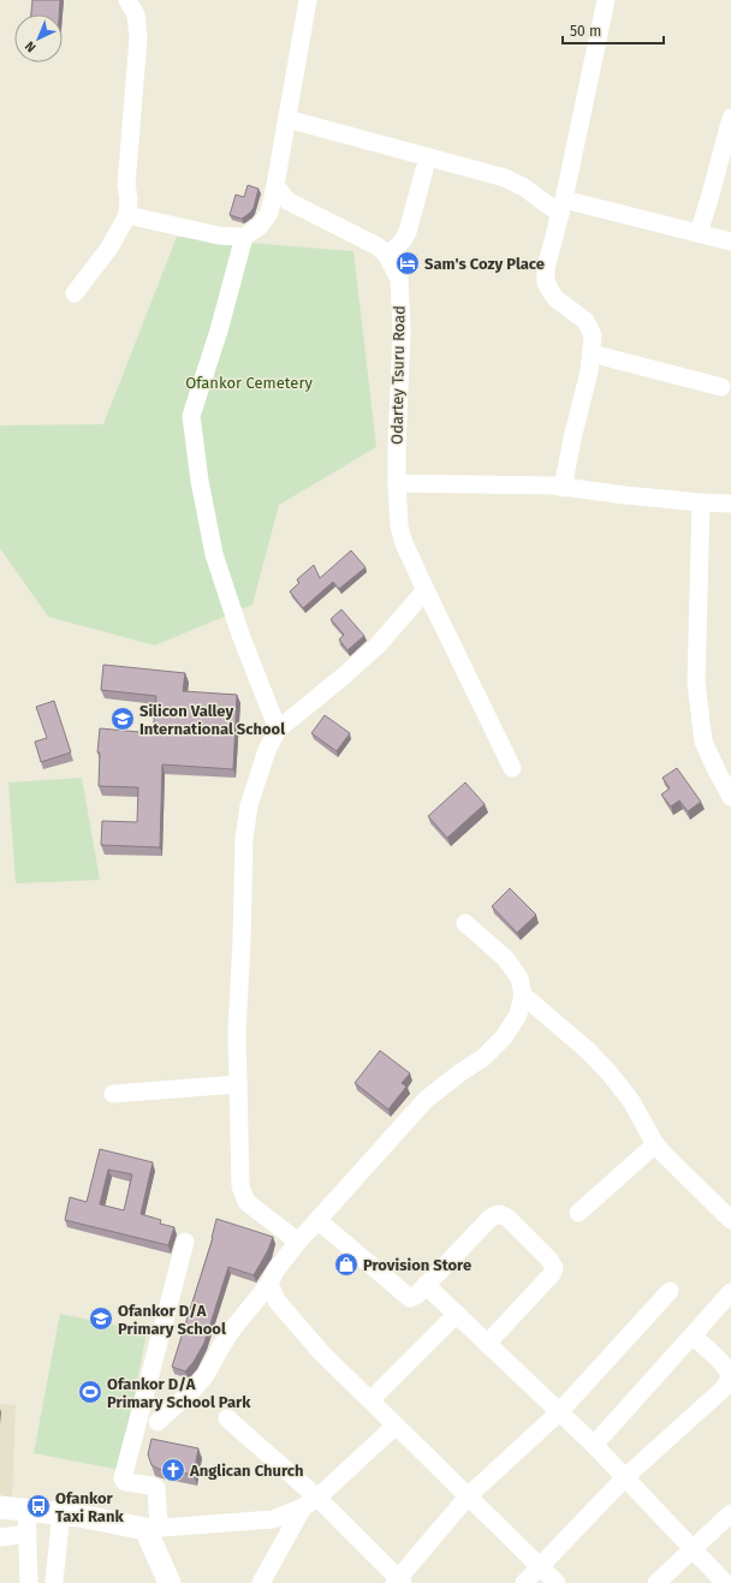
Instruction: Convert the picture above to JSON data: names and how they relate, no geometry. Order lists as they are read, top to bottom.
{
  "streets": {
    "street": ["Odartey Tsuru Road"]
  },
  "parks": ["Ofankor Cemetery"],
  "places": {
    "hotel": ["Sam's Cozy Place"],
    "school or university": ["Silicon Valley International School", "Ofankor D/A Primary School"],
    "shop": ["Provision Store"],
    "sports": ["Ofankor D/A Primary School Park"],
    "church": ["Anglican Church"],
    "bus stop": ["Ofankor Taxi Rank"]
  },
  "scale_bar": "50 m",
  "north": "bottom left"
}
